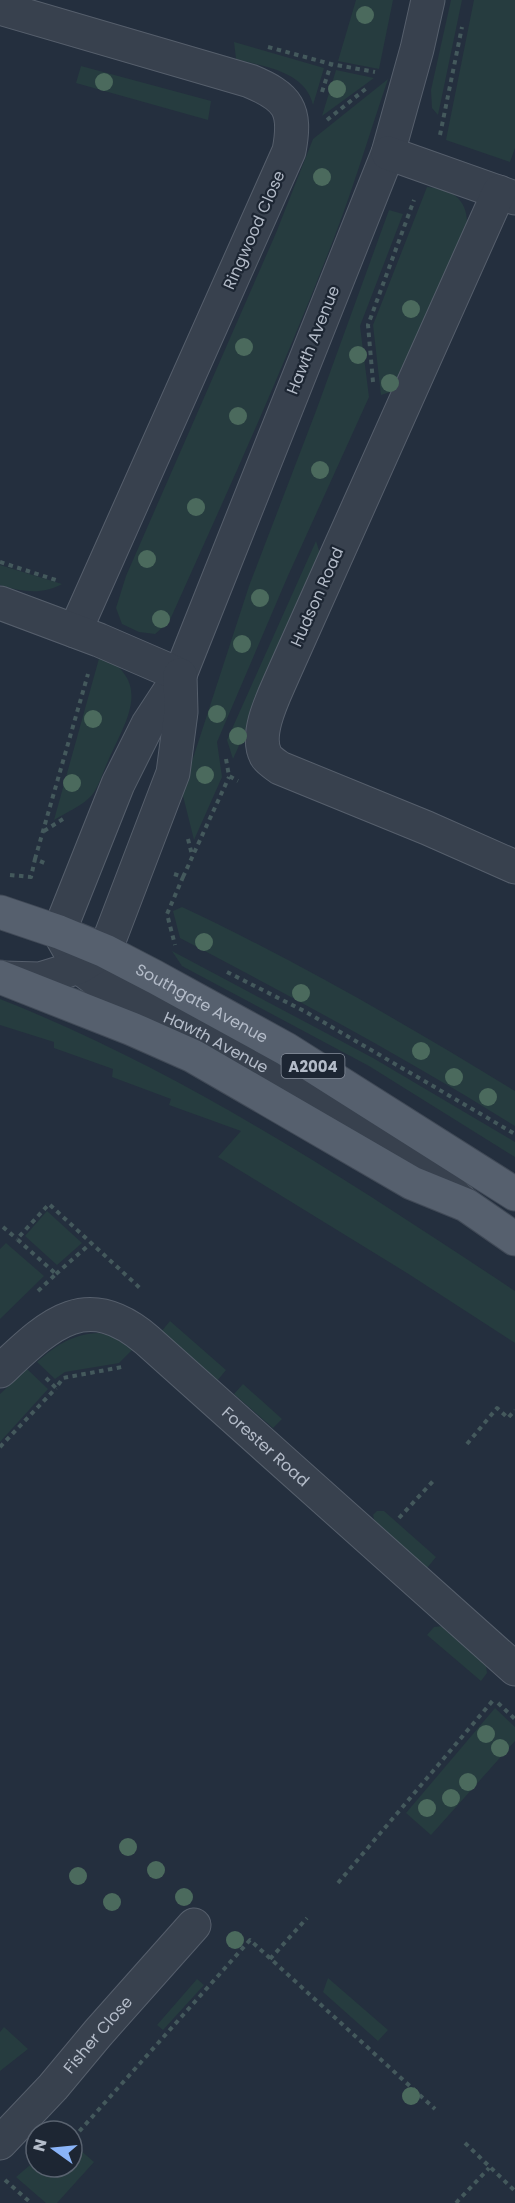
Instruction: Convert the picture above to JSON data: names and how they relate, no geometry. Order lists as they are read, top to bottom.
{
  "streets": {
    "main road": ["Southgate Avenue", "A2004"],
    "street": [
      "Ringwood Close",
      "Hawth Avenue",
      "Hudson Road",
      "Forester Road",
      "Fisher Close"
    ]
  },
  "crossings": [
    ["Hawth Avenue", "Southgate Avenue"],
    ["Hawth Avenue", "A2004"]
  ],
  "north": "left"
}
